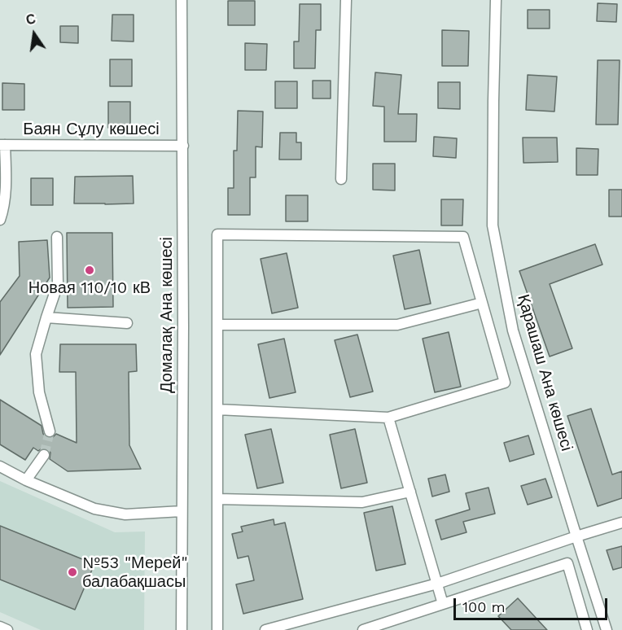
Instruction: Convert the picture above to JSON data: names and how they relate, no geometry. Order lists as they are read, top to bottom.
{
  "streets": {
    "street": ["Баян Сұлу көшесі", "Домалақ Ана көшесі", "Қарашаш Ана көшесі"]
  },
  "crossings": [
    ["Баян Сұлу көшесі", "Домалақ Ана көшесі"]
  ],
  "places": ["Новая 110/10 кВ", "№53 \"Мерей\" балабақшасы"],
  "scale_bar": "100 m",
  "north": "top"
}
